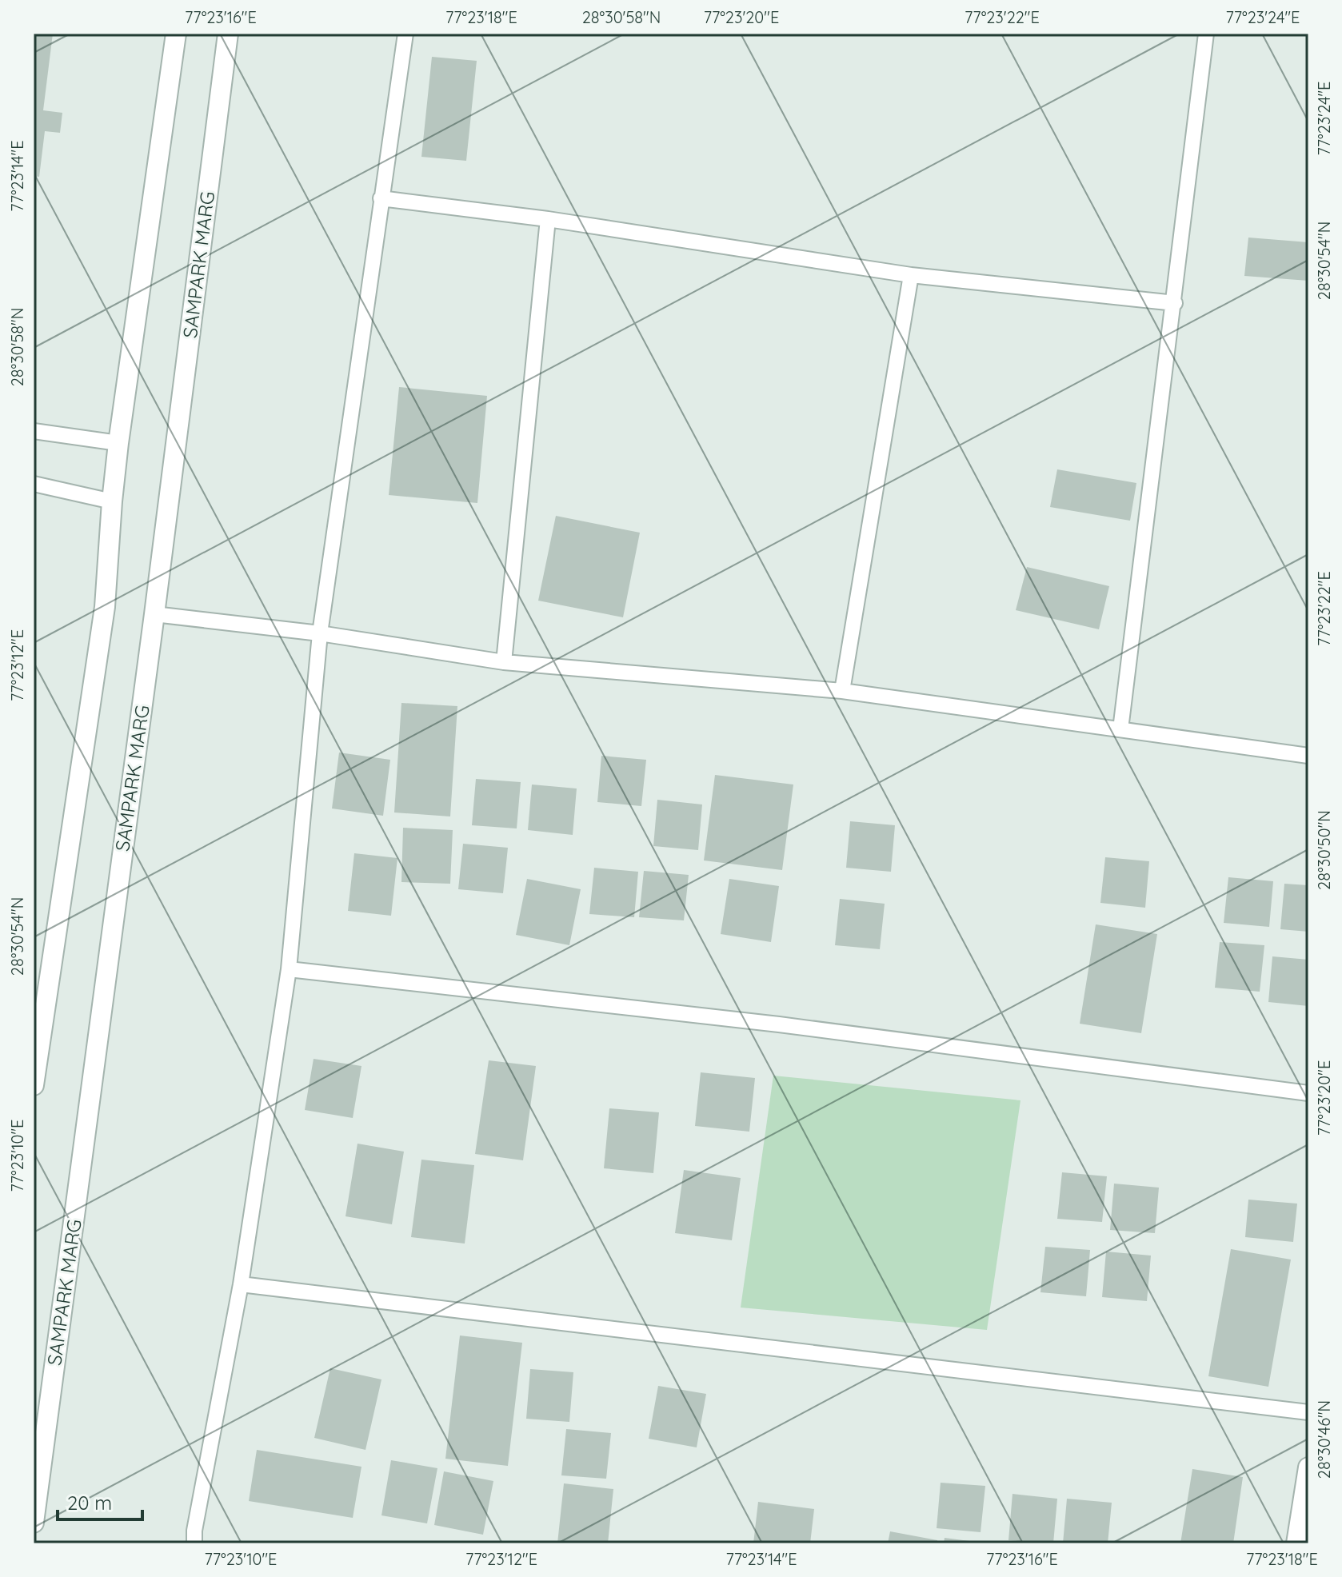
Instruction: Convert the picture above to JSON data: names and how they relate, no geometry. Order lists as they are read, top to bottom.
{
  "streets": {
    "street": ["SAMPARK MARG"]
  },
  "scale_bar": "20 m",
  "coordinates": [
    "77°23'16\"E",
    "77°23'18\"E",
    "28°30'58\"N",
    "77°23'20\"E",
    "77°23'22\"E",
    "77°23'24\"E",
    "77°23'14\"E",
    "28°30'54\"N",
    "77°23'12\"E",
    "28°30'50\"N",
    "77°23'10\"E",
    "28°30'46\"N"
  ]
}
